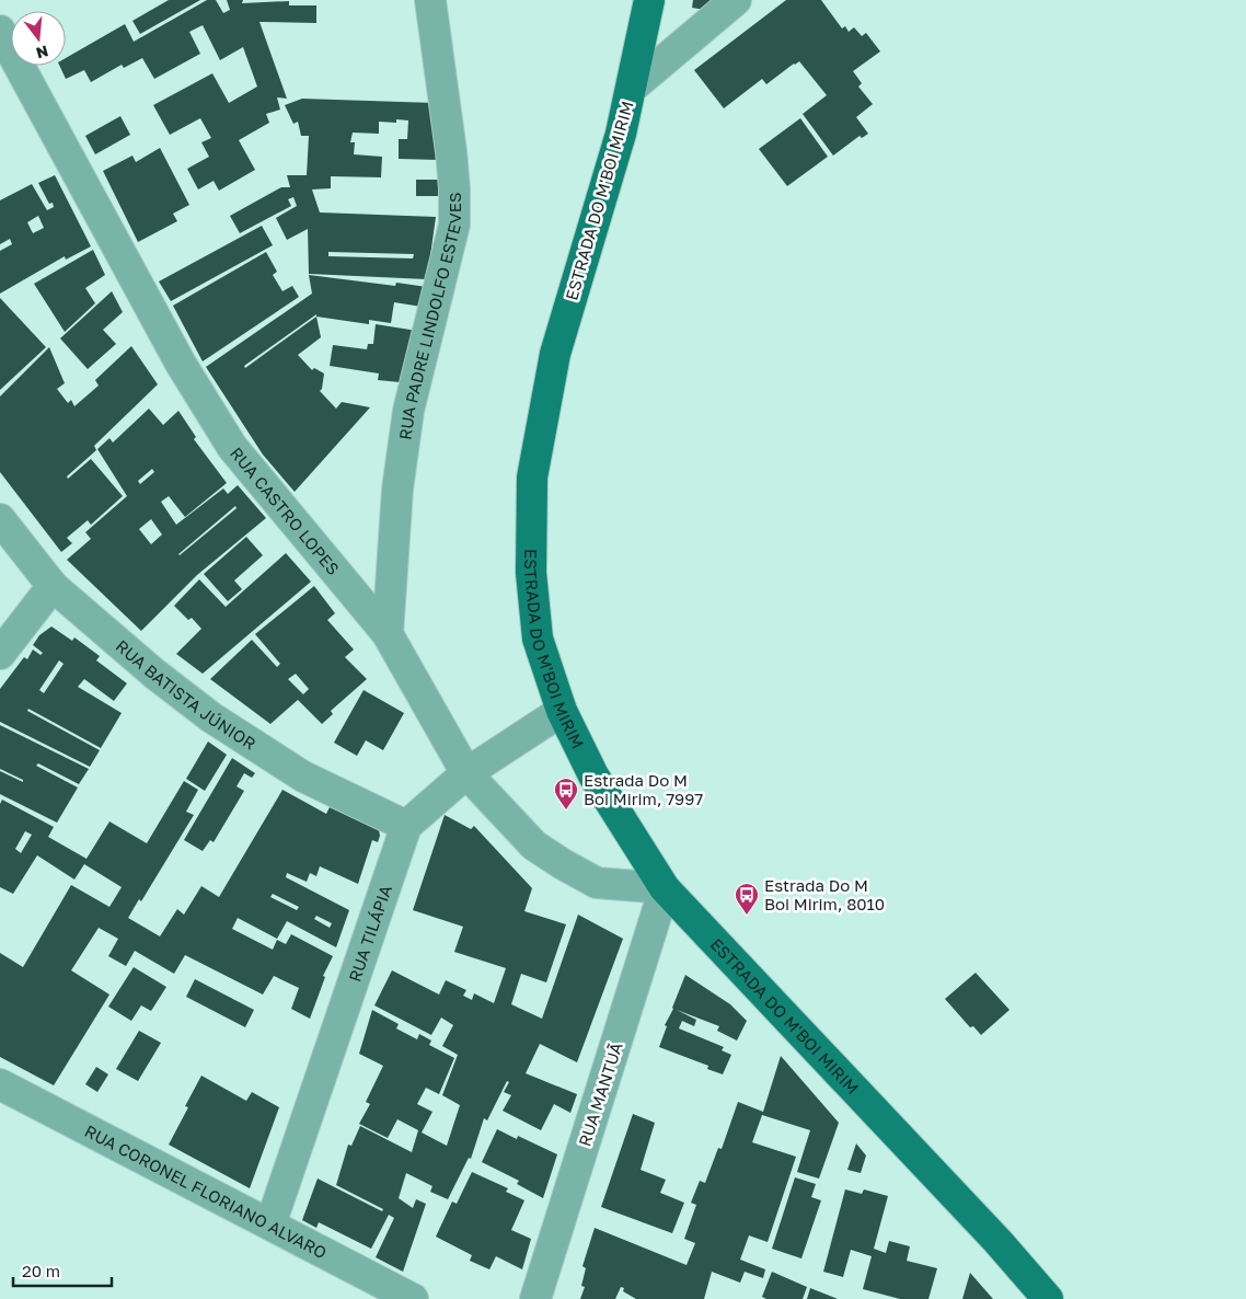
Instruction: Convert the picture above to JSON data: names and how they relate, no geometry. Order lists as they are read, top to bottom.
{
  "streets": {
    "main road": ["ESTRADA DO M'BOI MIRIM"],
    "street": [
      "RUA PADRE LINDOLFO ESTEVES",
      "RUA CASTRO LOPES",
      "RUA BATISTA JÚNIOR",
      "RUA TILÁPIA",
      "RUA MANTUÃ",
      "RUA CORONEL FLORIANO ALVARO"
    ]
  },
  "crossings": [
    ["ESTRADA DO M'BOI MIRIM", "RUA CASTRO LOPES"],
    ["ESTRADA DO M'BOI MIRIM", "RUA MANTUÃ"],
    ["RUA PADRE LINDOLFO ESTEVES", "RUA CASTRO LOPES"],
    ["RUA CASTRO LOPES", "RUA MANTUÃ"],
    ["RUA BATISTA JÚNIOR", "RUA TILÁPIA"],
    ["RUA TILÁPIA", "RUA CORONEL FLORIANO ALVARO"]
  ],
  "places": {
    "bus stop": ["Estrada Do M Boi Mirim, 7997", "Estrada Do M Boi Mirim, 8010"]
  },
  "scale_bar": "20 m",
  "north": "bottom"
}
